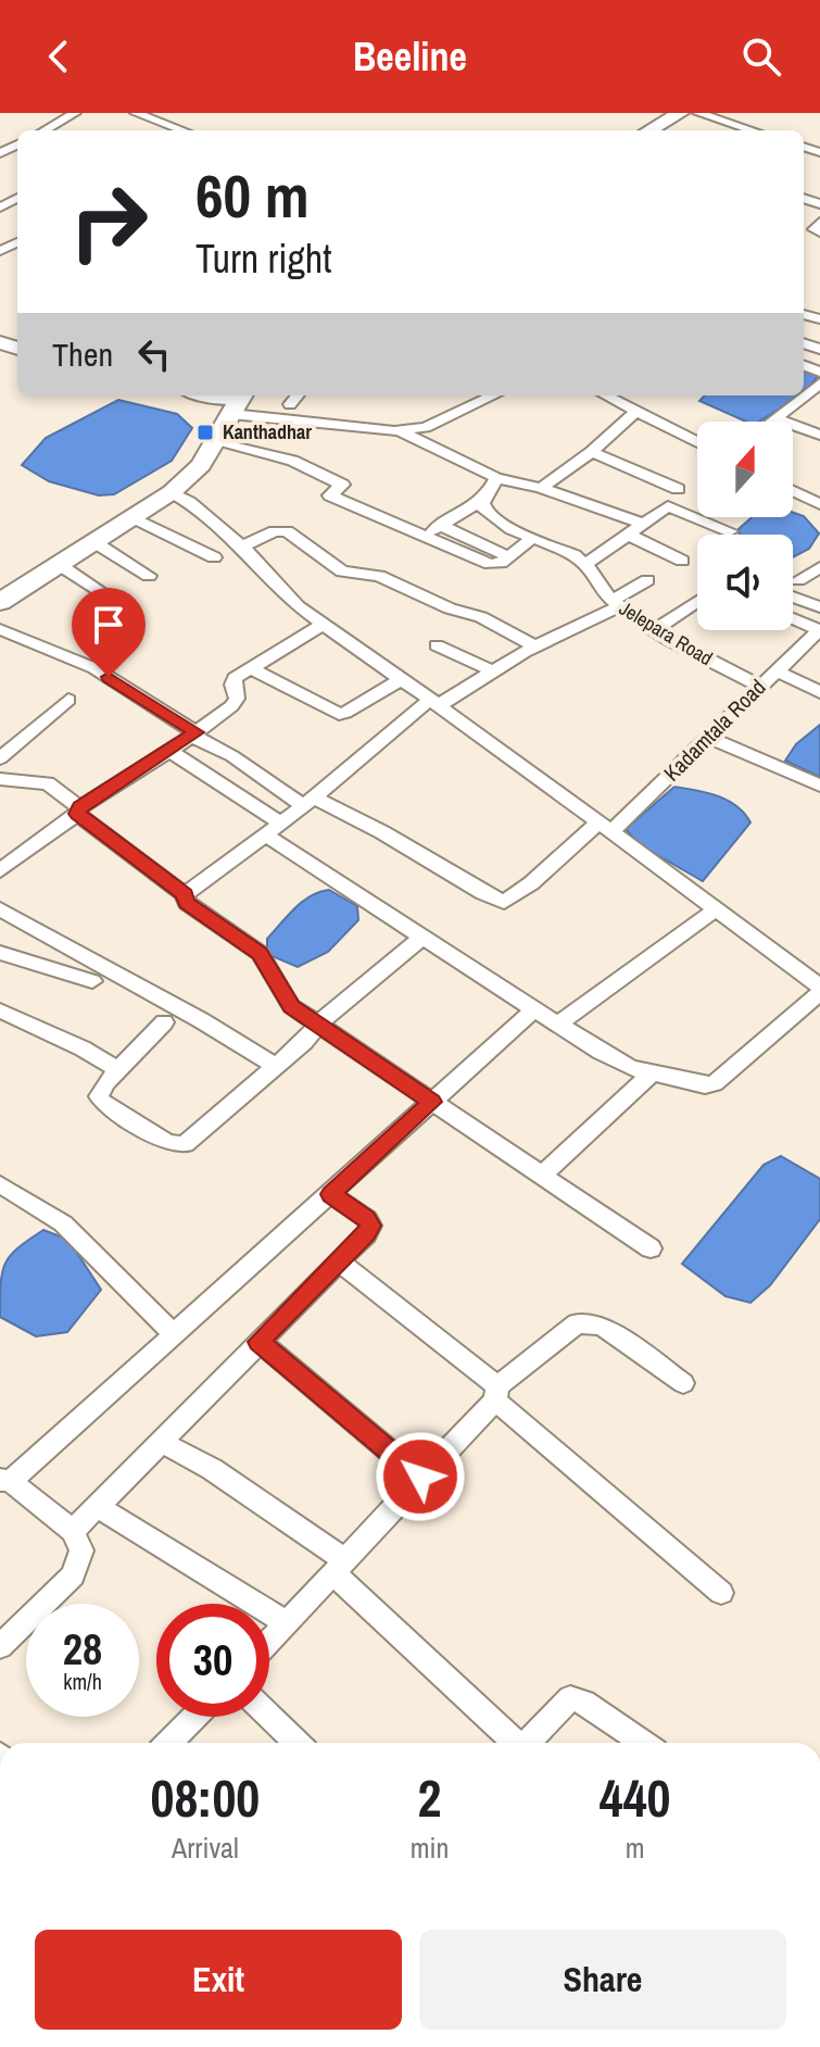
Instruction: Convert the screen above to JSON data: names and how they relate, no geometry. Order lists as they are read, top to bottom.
{
  "streets": {
    "street": ["Jelepara Road", "Kadamtala Road"]
  },
  "crossings": [
    ["Jelepara Road", "Kadamtala Road"]
  ],
  "places": {
    "transit": ["Kanthadhar"]
  },
  "north": "top",
  "page": {
    "header": "Beeline",
    "turn": ["60 m", "Turn right"],
    "then": "Then",
    "speed": "28 km/h",
    "limit": "30",
    "eta": [
      "08:00",
      "Arrival",
      "2",
      "min",
      "440",
      "m"
    ],
    "buttons": ["Exit", "Share"]
  }
}
